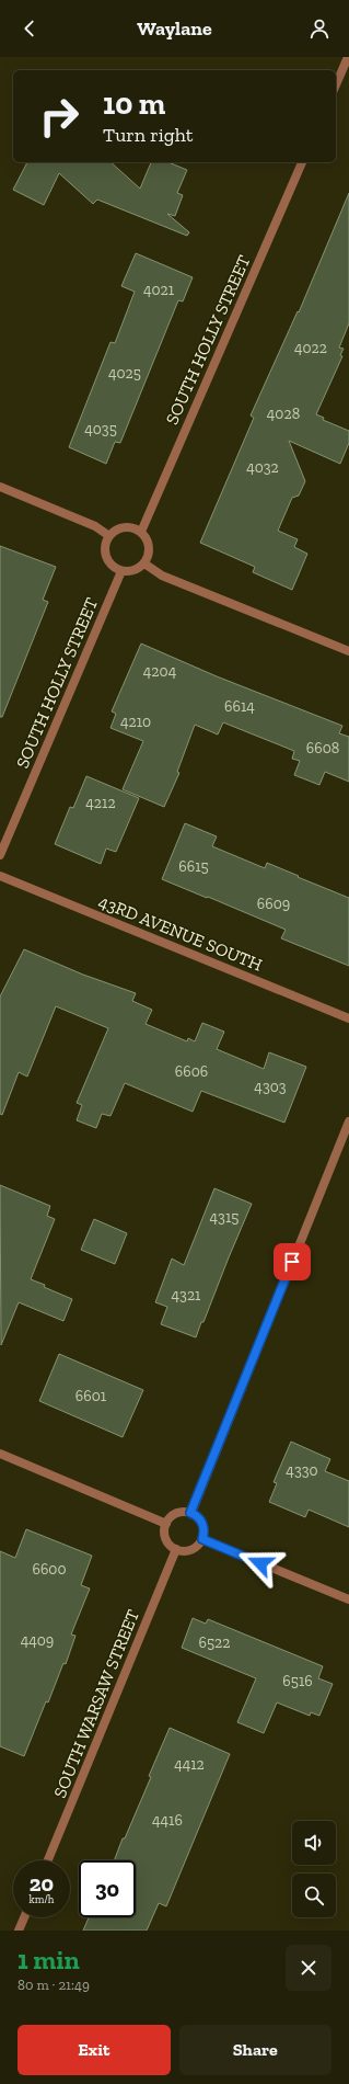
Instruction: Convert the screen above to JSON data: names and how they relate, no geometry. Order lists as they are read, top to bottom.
{
  "streets": {
    "street": ["SOUTH HOLLY STREET", "43RD AVENUE SOUTH", "SOUTH WARSAW STREET"]
  },
  "house_numbers": [
    "4021",
    "4022",
    "4025",
    "4028",
    "4035",
    "4032",
    "4204",
    "6614",
    "4210",
    "6608",
    "4212",
    "6615",
    "6609",
    "6606",
    "4303",
    "4315",
    "4321",
    "6601",
    "4330",
    "6600",
    "4409",
    "6522",
    "6516",
    "4412",
    "4416"
  ],
  "page": {
    "header": "Waylane",
    "turn": ["10 m", "Turn right"],
    "speed": "20 km/h",
    "limit": "30",
    "heading": ["1 min", "80 m · 21:49"],
    "buttons": ["Exit", "Share"]
  }
}
